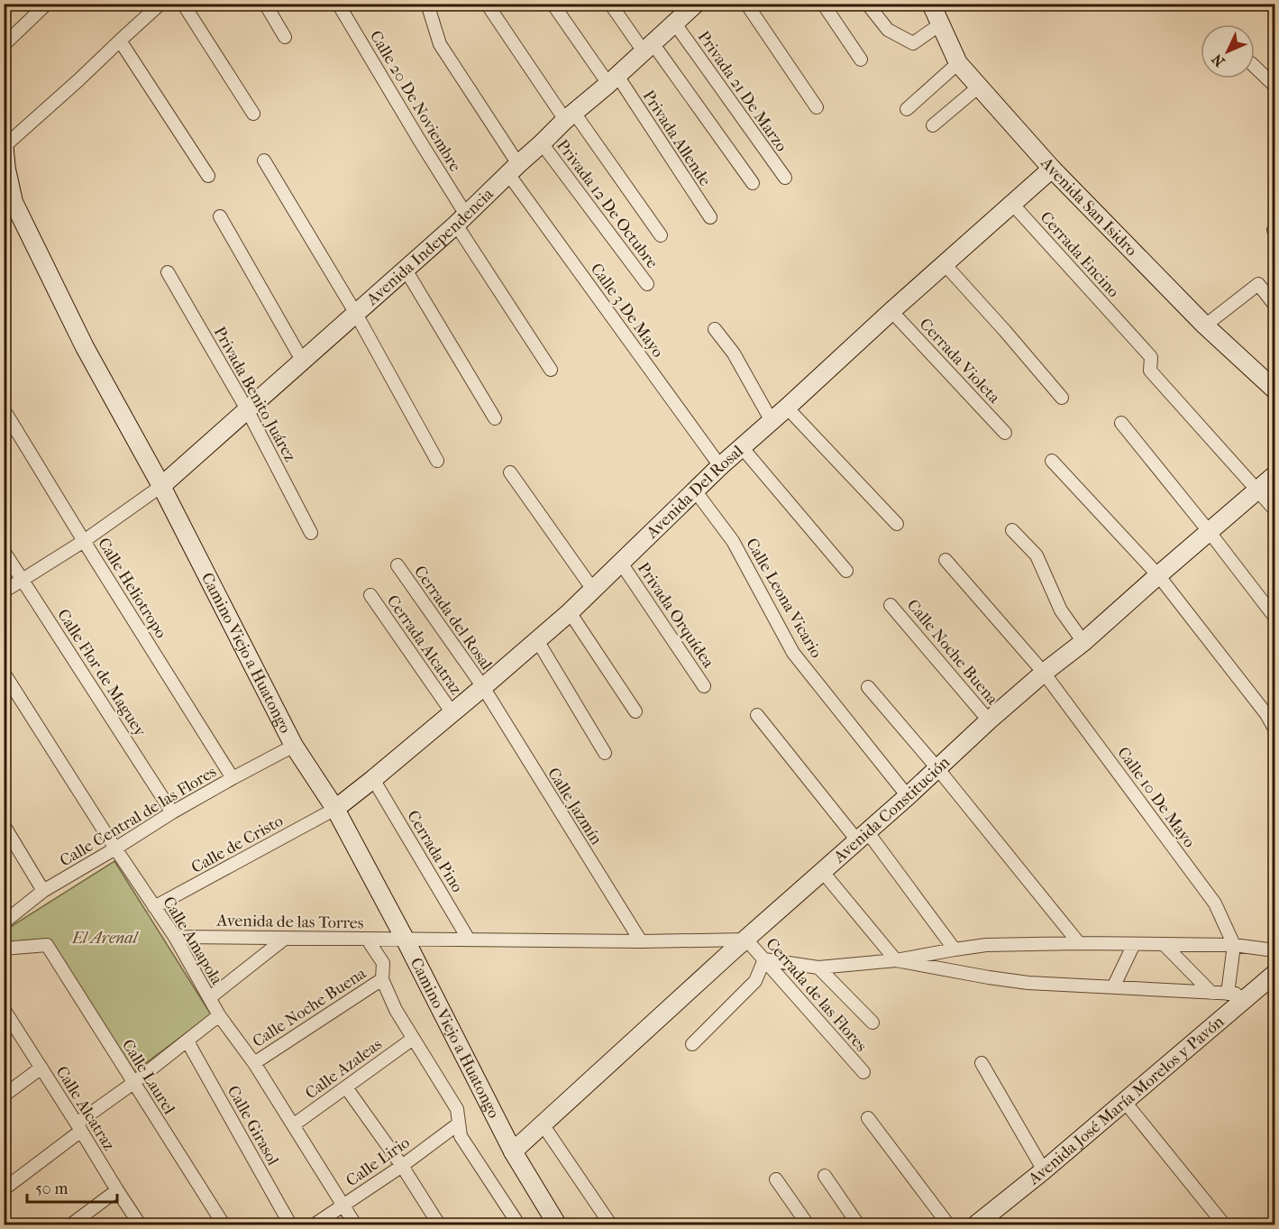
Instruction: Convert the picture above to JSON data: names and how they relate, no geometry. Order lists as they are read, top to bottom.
{
  "streets": {
    "main road": [
      "Avenida San Isidro",
      "Avenida Independencia",
      "Avenida Del Rosal",
      "Camino Viejo a Huatongo",
      "Avenida Constitución",
      "Avenida José María Morelos y Pavón"
    ],
    "street": [
      "Privada 21 De Marzo",
      "Calle 20 De Noviembre",
      "Privada Allende",
      "Privada 12 De Octubre",
      "Cerrada Encino",
      "Calle 3 De Mayo",
      "Cerrada Violeta",
      "Privada Benito Juárez",
      "Calle Heliotropo",
      "Calle Leona Vicario",
      "Privada Orquídea",
      "Cerrada del Rosal",
      "Cerrada Alcatraz",
      "Calle Noche Buena",
      "Calle Flor de Maguey",
      "Calle 10 De Mayo",
      "Calle Jazmín",
      "Calle Central de las Flores",
      "Calle de Cristo",
      "Cerrada Pino",
      "Avenida de las Torres",
      "Calle Amapola",
      "Cerrada de las Flores",
      "Calle Azaleas",
      "Calle Laurel",
      "Calle Alcatraz",
      "Calle Girasol",
      "Calle Lirio"
    ]
  },
  "crossings": [
    ["Privada 21 De Marzo", "Avenida Independencia"],
    ["Calle 20 De Noviembre", "Avenida Independencia"],
    ["Privada Allende", "Avenida Independencia"],
    ["Privada 12 De Octubre", "Avenida Independencia"],
    ["Avenida San Isidro", "Avenida Del Rosal"],
    ["Avenida Independencia", "Calle 3 De Mayo"],
    ["Avenida Independencia", "Privada Benito Juárez"],
    ["Avenida Independencia", "Camino Viejo a Huatongo"],
    ["Cerrada Encino", "Avenida Del Rosal"],
    ["Cerrada Encino", "Avenida Constitución"],
    ["Calle 3 De Mayo", "Avenida Del Rosal"],
    ["Cerrada Violeta", "Avenida Del Rosal"],
    ["Avenida Del Rosal", "Calle Leona Vicario"],
    ["Avenida Del Rosal", "Privada Orquídea"],
    ["Avenida Del Rosal", "Cerrada del Rosal"],
    ["Avenida Del Rosal", "Cerrada Alcatraz"],
    ["Avenida Del Rosal", "Camino Viejo a Huatongo"],
    ["Avenida Del Rosal", "Calle Jazmín"],
    ["Avenida Del Rosal", "Calle de Cristo"],
    ["Avenida Del Rosal", "Cerrada Pino"],
    ["Calle Heliotropo", "Calle Central de las Flores"],
    ["Calle Leona Vicario", "Avenida Constitución"],
    ["Cerrada del Rosal", "Calle Jazmín"],
    ["Calle Noche Buena", "Avenida Constitución"],
    ["Calle Noche Buena", "Calle Amapola"],
    ["Camino Viejo a Huatongo", "Avenida Constitución"],
    ["Camino Viejo a Huatongo", "Calle Central de las Flores"],
    ["Camino Viejo a Huatongo", "Calle de Cristo"],
    ["Camino Viejo a Huatongo", "Avenida de las Torres"],
    ["Calle Flor de Maguey", "Calle Central de las Flores"],
    ["Calle 10 De Mayo", "Avenida Constitución"],
    ["Calle Jazmín", "Avenida de las Torres"],
    ["Avenida Constitución", "Avenida de las Torres"],
    ["Avenida Constitución", "Cerrada de las Flores"],
    ["Calle Central de las Flores", "Calle Amapola"],
    ["Calle de Cristo", "Calle Amapola"],
    ["Cerrada Pino", "Avenida de las Torres"],
    ["Avenida de las Torres", "Calle Amapola"],
    ["Avenida de las Torres", "Cerrada de las Flores"],
    ["Calle Amapola", "Calle Azaleas"],
    ["Calle Amapola", "Calle Lirio"]
  ],
  "parks": ["El Arenal"],
  "scale_bar": "50 m",
  "north": "bottom left"
}
